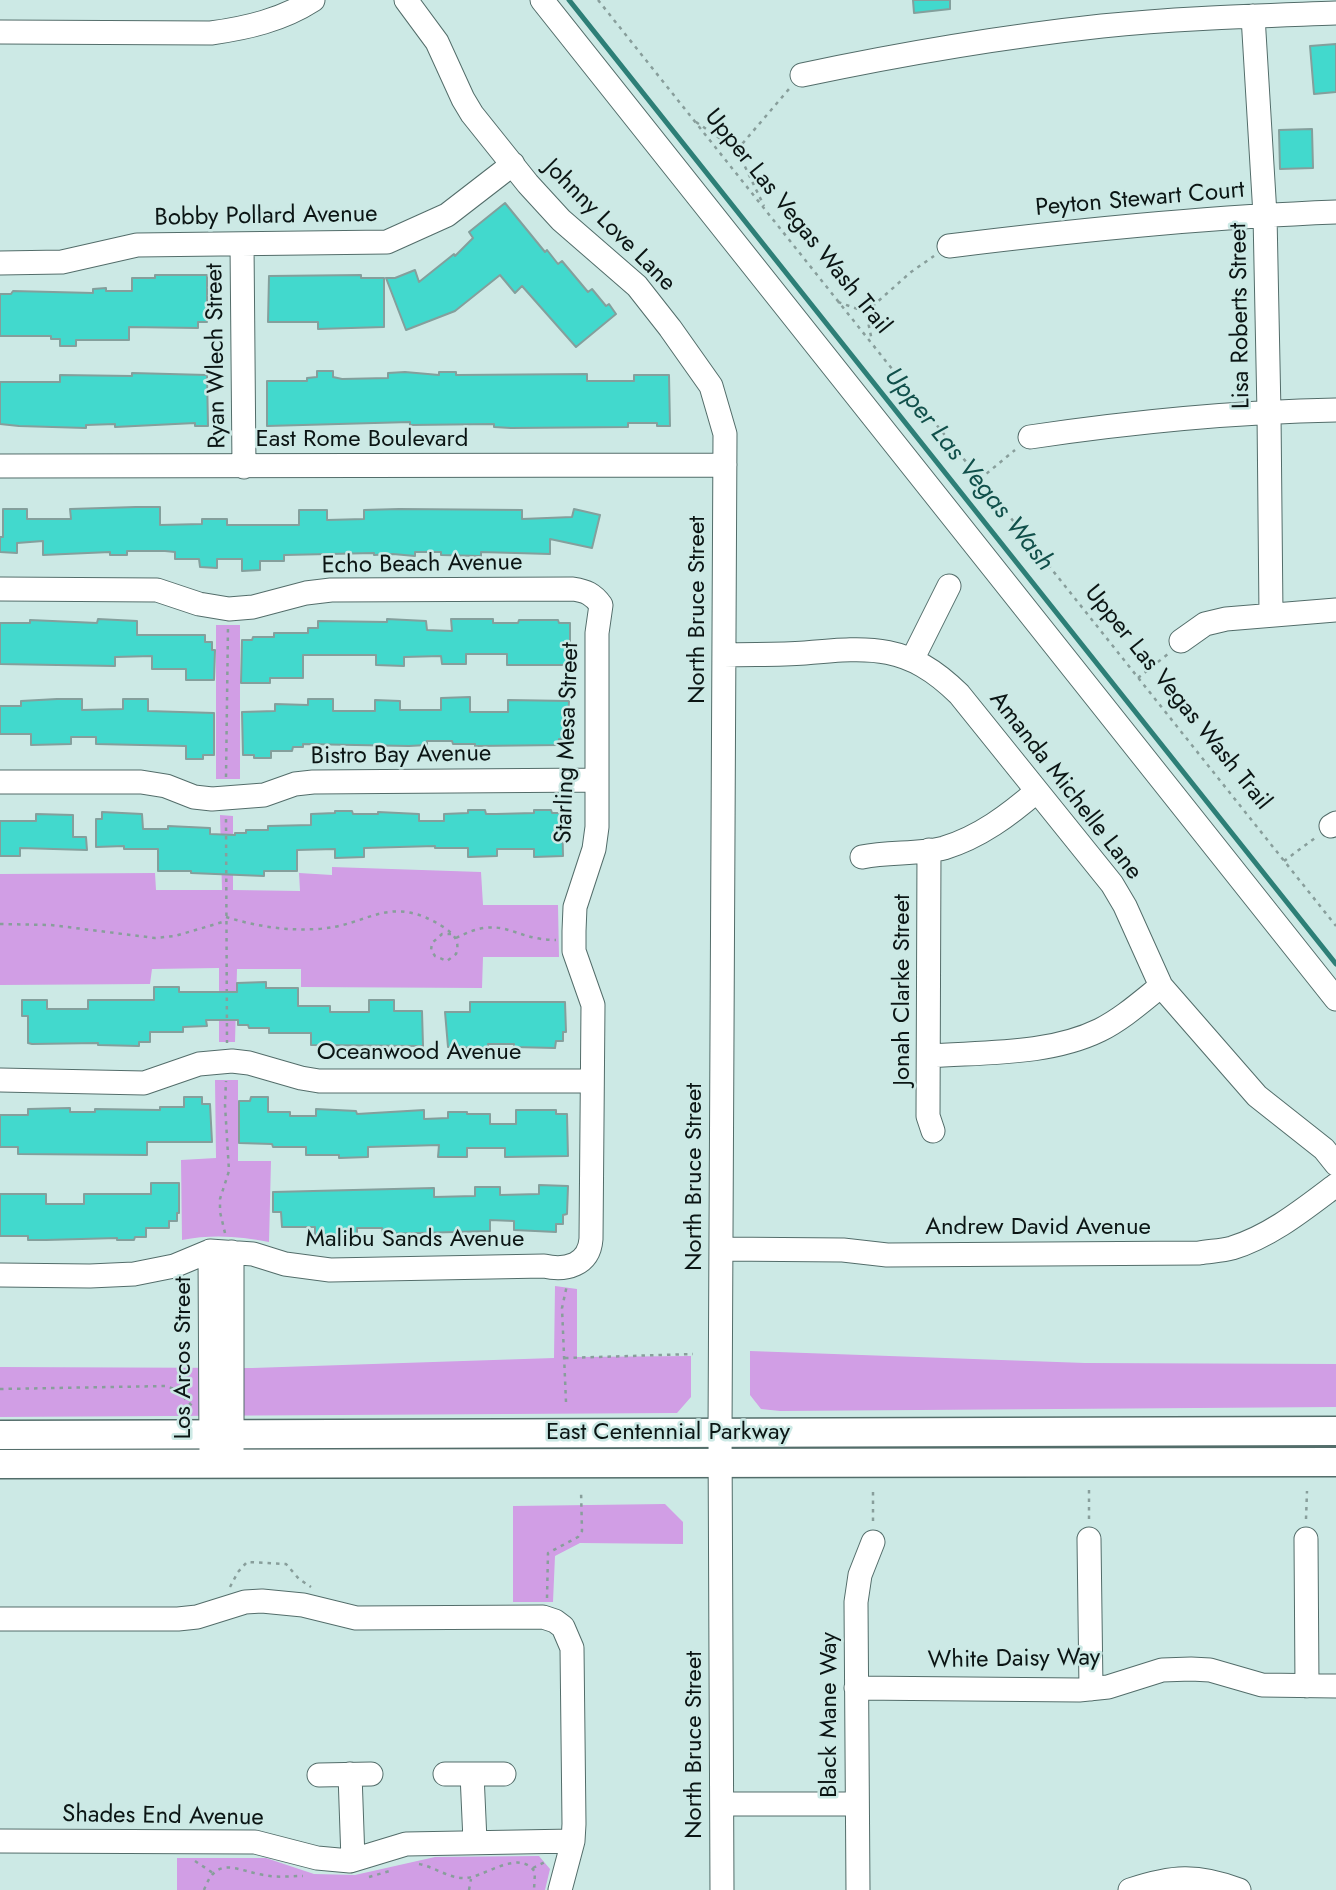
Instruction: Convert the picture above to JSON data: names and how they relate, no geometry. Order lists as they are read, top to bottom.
{
  "streets": {
    "main road": ["East Centennial Parkway"],
    "street": [
      "Peyton Stewart Court",
      "Bobby Pollard Avenue",
      "Johnny Love Lane",
      "Lisa Roberts Street",
      "Ryan Wlech Street",
      "East Rome Boulevard",
      "Echo Beach Avenue",
      "North Bruce Street",
      "Starling Mesa Street",
      "Bistro Bay Avenue",
      "Amanda Michelle Lane",
      "Jonah Clarke Street",
      "Oceanwood Avenue",
      "Andrew David Avenue",
      "Malibu Sands Avenue",
      "Los Arcos Street",
      "White Daisy Way",
      "Black Mane Way",
      "Shades End Avenue"
    ],
    "path": ["Upper Las Vegas Wash Trail"]
  },
  "crossings": [
    ["Peyton Stewart Court", "Lisa Roberts Street"],
    ["Bobby Pollard Avenue", "Johnny Love Lane"],
    ["Bobby Pollard Avenue", "Ryan Wlech Street"],
    ["Johnny Love Lane", "East Rome Boulevard"],
    ["Johnny Love Lane", "North Bruce Street"],
    ["Ryan Wlech Street", "East Rome Boulevard"],
    ["East Rome Boulevard", "North Bruce Street"],
    ["Echo Beach Avenue", "Starling Mesa Street"],
    ["North Bruce Street", "Amanda Michelle Lane"],
    ["North Bruce Street", "Andrew David Avenue"],
    ["North Bruce Street", "East Centennial Parkway"],
    ["Starling Mesa Street", "Bistro Bay Avenue"],
    ["Starling Mesa Street", "Oceanwood Avenue"],
    ["Starling Mesa Street", "Malibu Sands Avenue"],
    ["Malibu Sands Avenue", "Los Arcos Street"],
    ["Los Arcos Street", "East Centennial Parkway"],
    ["White Daisy Way", "Black Mane Way"]
  ],
  "water": ["Upper Las Vegas Wash"]
}
